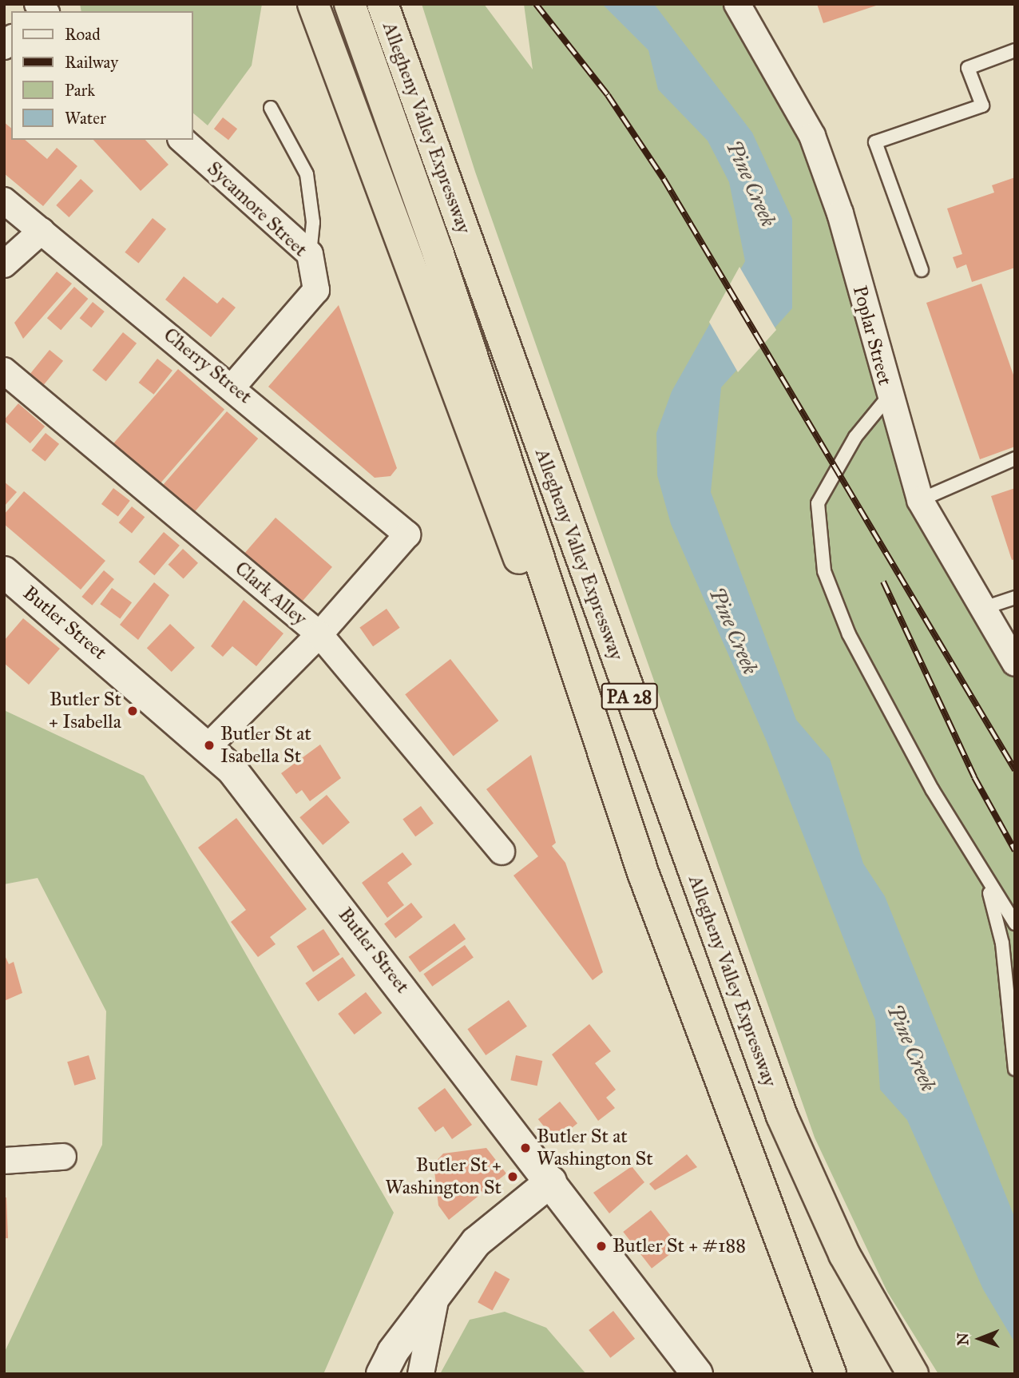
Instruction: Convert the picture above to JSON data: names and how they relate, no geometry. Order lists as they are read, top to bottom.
{
  "streets": {
    "highway": ["Allegheny Valley Expressway", "PA 28"],
    "street": [
      "Sycamore Street",
      "Poplar Street",
      "Cherry Street",
      "Clark Alley",
      "Butler Street"
    ]
  },
  "crossings": [
    ["Sycamore Street", "Cherry Street"],
    ["Cherry Street", "Clark Alley"]
  ],
  "water": ["Pine Creek"],
  "places": [
    "Butler St + Isabella",
    "Butler St at Isabella St",
    "Butler St at Washington St",
    "Butler St + Washington St",
    "Butler St + #188"
  ],
  "legend": [
    "Road",
    "Railway",
    "Park",
    "Water"
  ],
  "north": "left"
}
